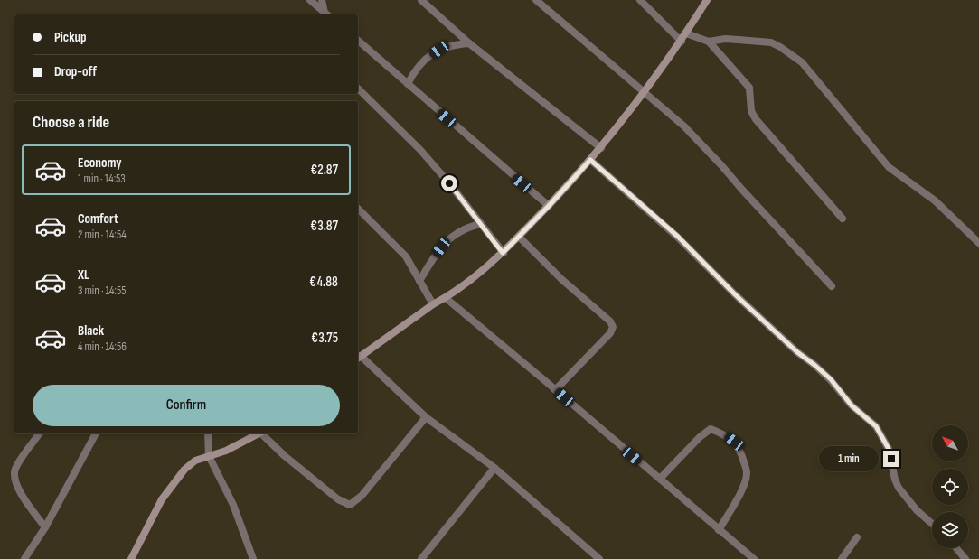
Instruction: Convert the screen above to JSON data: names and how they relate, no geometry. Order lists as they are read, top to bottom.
{
  "north": "top left",
  "page": {
    "banner": ["Pickup", "Drop-off"],
    "heading": "Choose a ride",
    "list": [
      {
        "name": "Economy",
        "note": "1 min · 14:53",
        "value": "€2.87"
      },
      {
        "name": "Comfort",
        "note": "2 min · 14:54",
        "value": "€3.87"
      },
      {
        "name": "XL",
        "note": "3 min · 14:55",
        "value": "€4.88"
      },
      {
        "name": "Black",
        "note": "4 min · 14:56",
        "value": "€3.75"
      }
    ],
    "buttons": "Confirm",
    "bubble": "1 min"
  }
}
